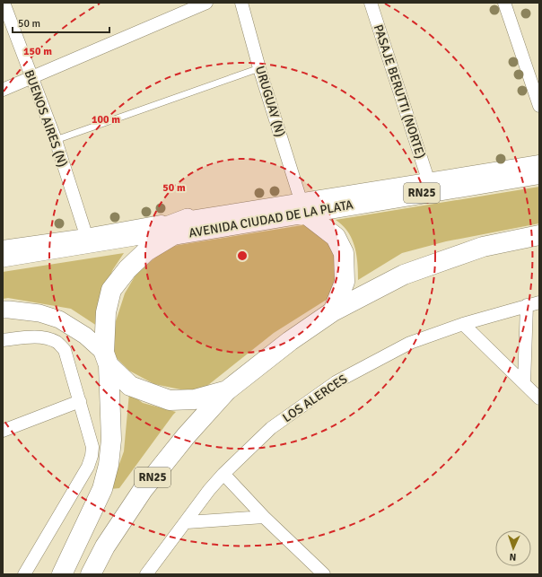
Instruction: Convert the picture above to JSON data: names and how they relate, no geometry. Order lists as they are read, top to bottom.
{
  "streets": {
    "highway": ["RN25", "AVENIDA CIUDAD DE LA PLATA"],
    "street": [
      "PASAJE BERUTTI (NORTE)",
      "URUGUAY (N)",
      "BUENOS AIRES (N)",
      "LOS ALERCES"
    ]
  },
  "crossings": [
    ["PASAJE BERUTTI (NORTE)", "AVENIDA CIUDAD DE LA PLATA"],
    ["URUGUAY (N)", "AVENIDA CIUDAD DE LA PLATA"],
    ["BUENOS AIRES (N)", "AVENIDA CIUDAD DE LA PLATA"],
    ["RN25", "AVENIDA CIUDAD DE LA PLATA"]
  ],
  "scale_bar": "50 m",
  "north": "bottom",
  "rings": ["150 m", "100 m", "50 m"]
}
